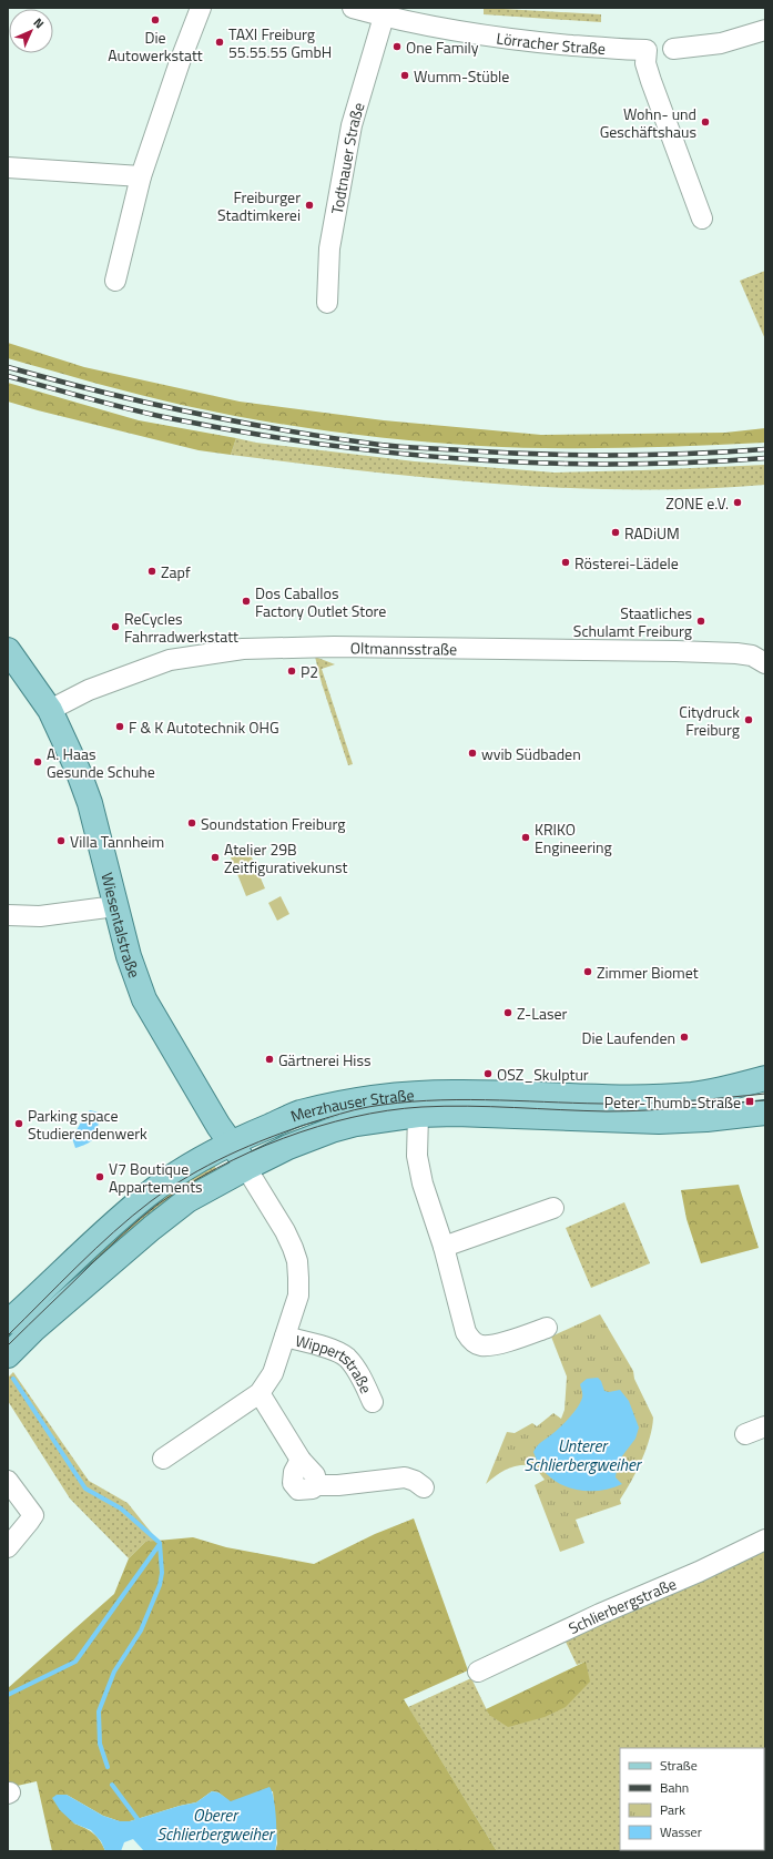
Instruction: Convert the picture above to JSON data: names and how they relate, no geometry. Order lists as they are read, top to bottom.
{
  "streets": {
    "main road": ["Wiesentalstraße", "Merzhauser Straße"],
    "street": [
      "Lörracher Straße",
      "Todtnauer Straße",
      "Oltmannsstraße",
      "Wippertstraße",
      "Schlierbergstraße"
    ]
  },
  "crossings": [
    ["Lörracher Straße", "Todtnauer Straße"],
    ["Oltmannsstraße", "Wiesentalstraße"],
    ["Wiesentalstraße", "Merzhauser Straße"],
    ["Wiesentalstraße", "Wippertstraße"],
    ["Merzhauser Straße", "Wippertstraße"]
  ],
  "water": ["Unterer Schlierbergweiher", "Oberer Schlierbergweiher"],
  "places": {
    "other": [
      "Die Autowerkstatt",
      "TAXI Freiburg 55.55.55 GmbH",
      "One Family",
      "Wumm-Stüble",
      "Wohn- und Geschäftshaus",
      "Freiburger Stadtimkerei",
      "ZONE e.V.",
      "RADiUM",
      "Rösterei-Lädele",
      "Zapf",
      "Dos Caballos Factory Outlet Store",
      "Staatliches Schulamt Freiburg",
      "ReCycles Fahrradwerkstatt",
      "P2",
      "Citydruck Freiburg",
      "F & K Autotechnik OHG",
      "wvib Südbaden",
      "A. Haas Gesunde Schuhe",
      "Soundstation Freiburg",
      "KRIKO Engineering",
      "Villa Tannheim",
      "Atelier 29B Zeitfigurativekunst",
      "Zimmer Biomet",
      "Z-Laser",
      "Die Laufenden",
      "Gärtnerei Hiss",
      "OSZ_Skulptur",
      "Parking space Studierendenwerk",
      "V7 Boutique Appartements"
    ],
    "transit": ["Peter-Thumb-Straße"]
  },
  "legend": [
    "Straße",
    "Bahn",
    "Park",
    "Wasser"
  ],
  "north": "top right"
}
